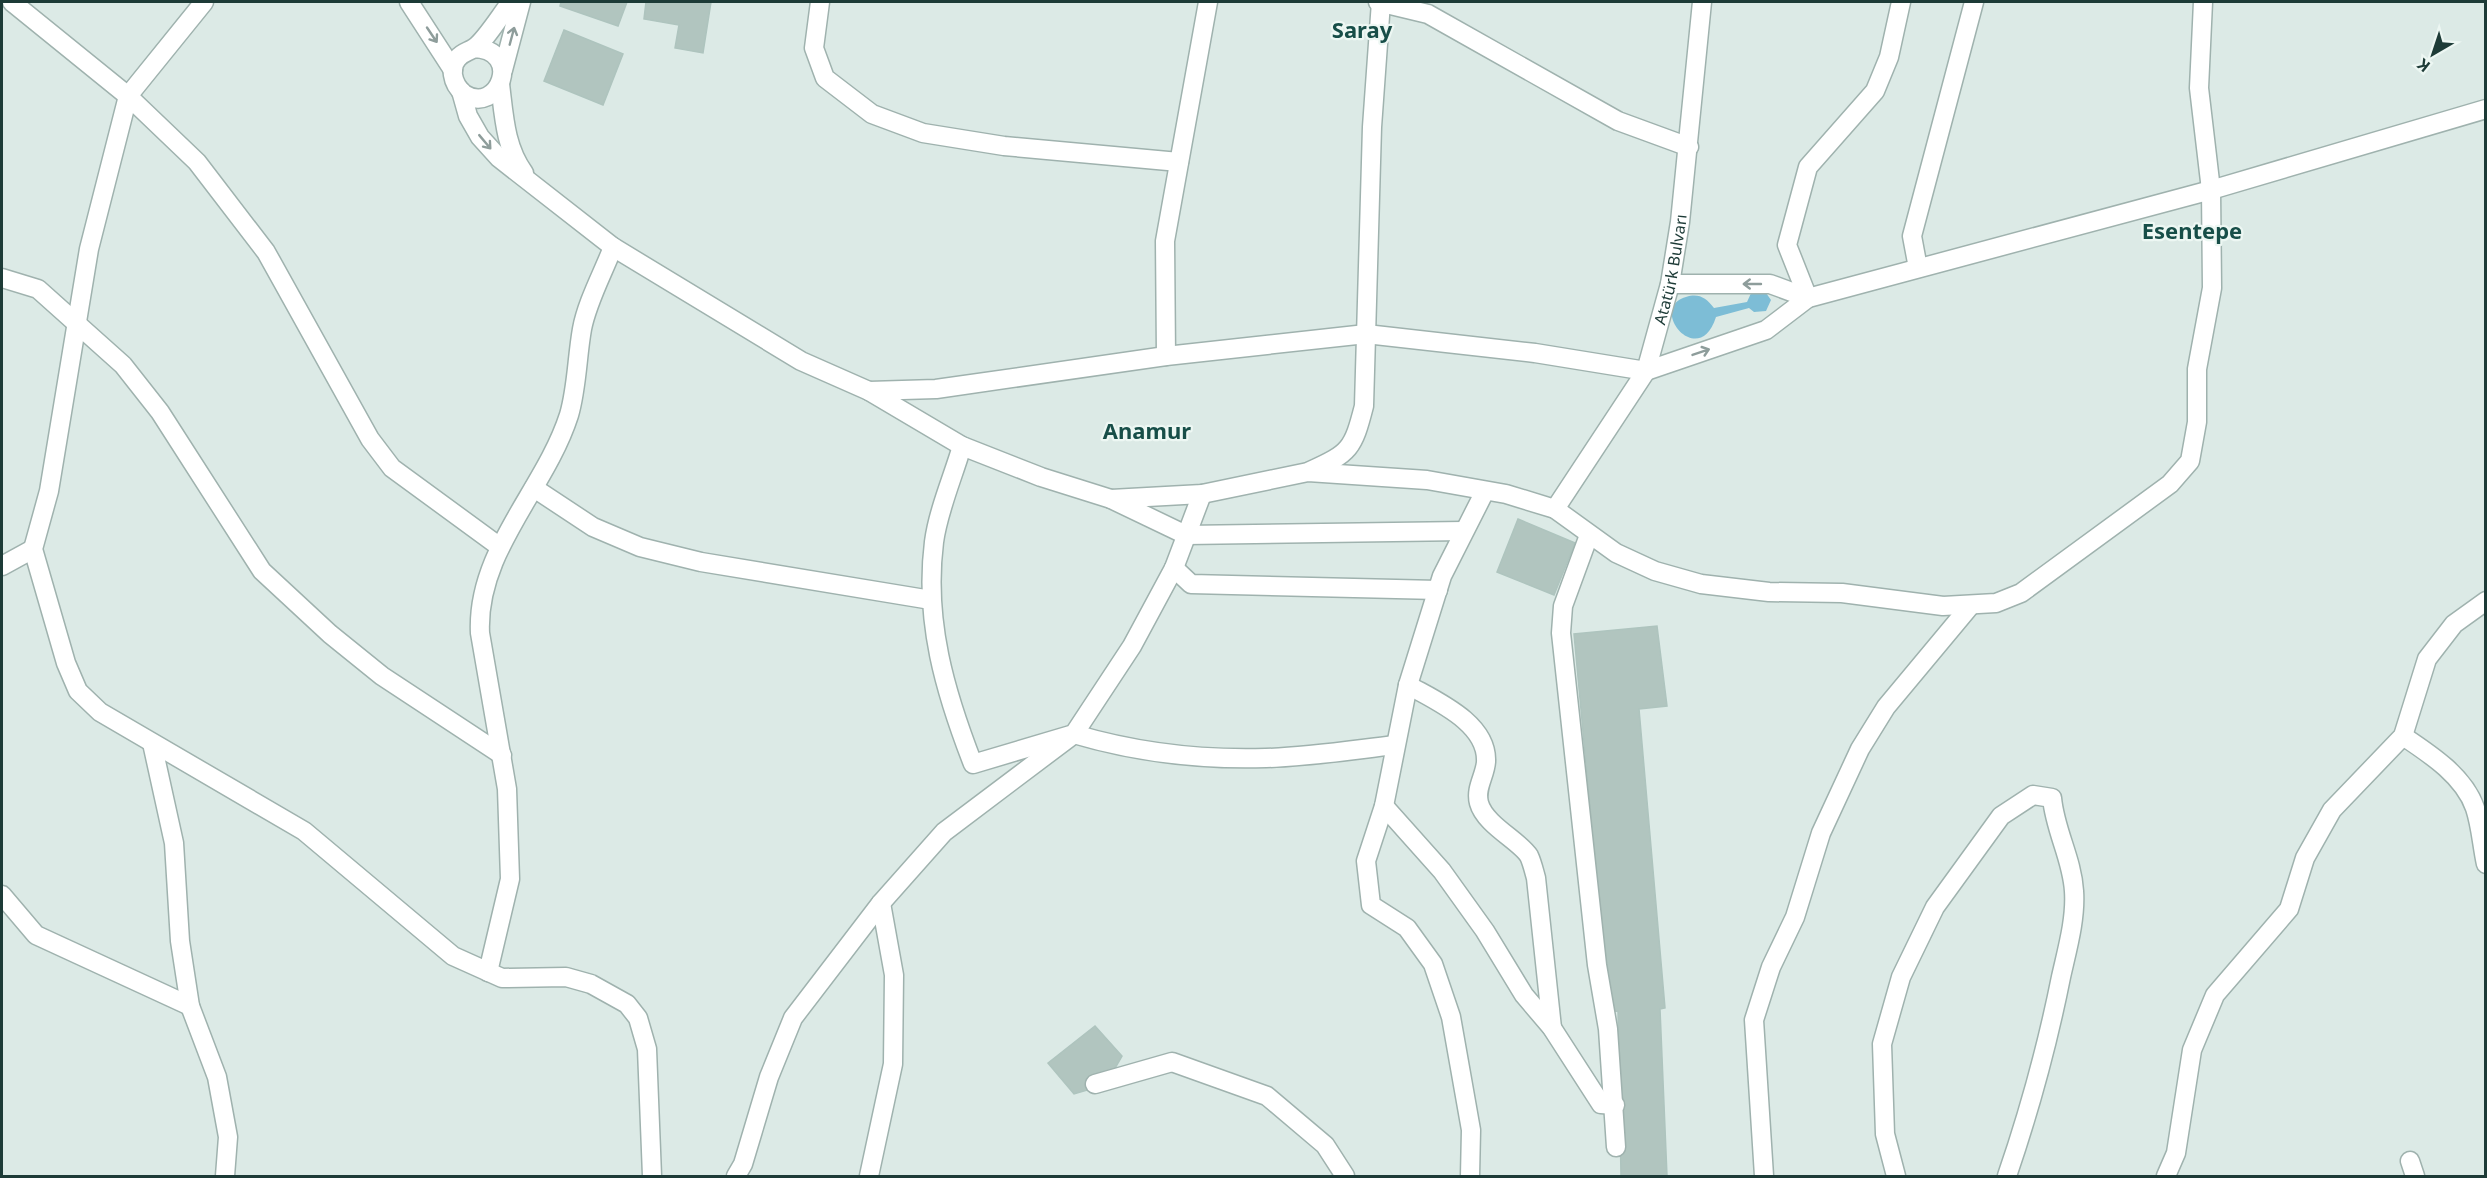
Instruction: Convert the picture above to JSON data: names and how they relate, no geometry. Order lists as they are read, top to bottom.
{
  "streets": {
    "street": ["Atatürk Bulvarı"]
  },
  "districts": ["Saray", "Esentepe", "Anamur"],
  "north": "bottom left"
}
